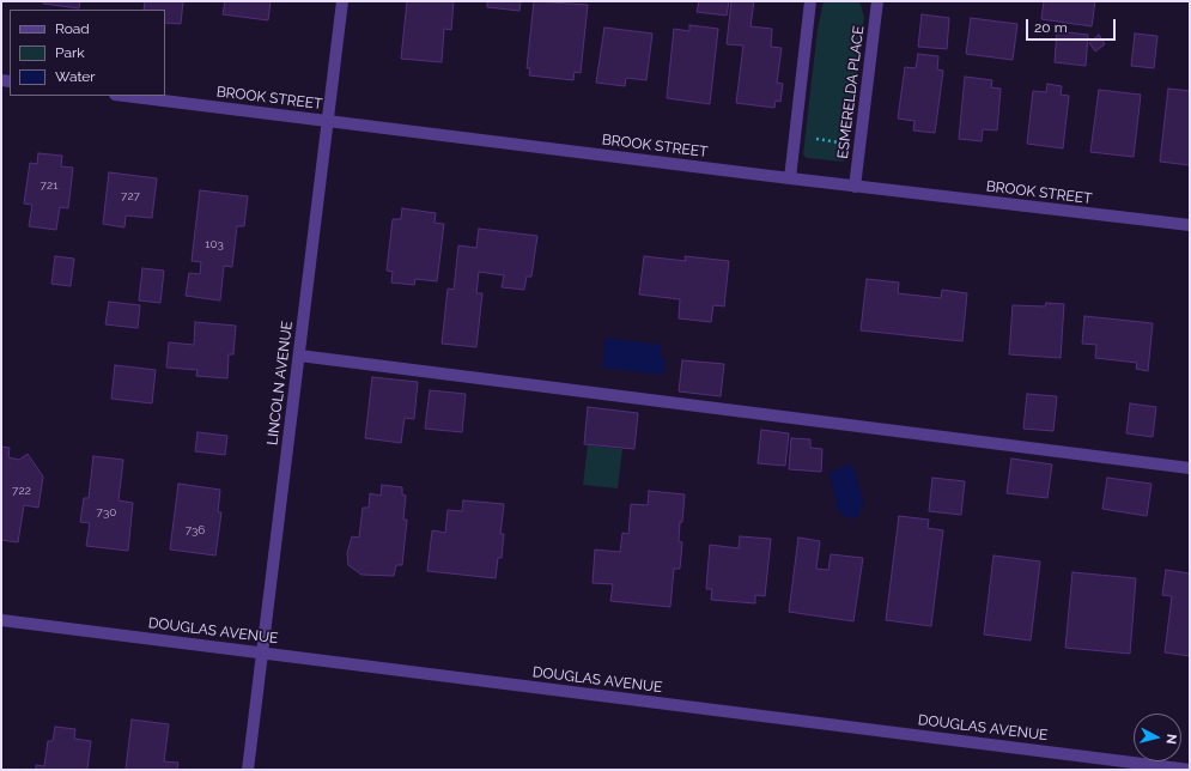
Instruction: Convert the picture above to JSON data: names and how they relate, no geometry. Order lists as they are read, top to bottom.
{
  "streets": {
    "street": [
      "ESMERELDA PLACE",
      "BROOK STREET",
      "LINCOLN AVENUE",
      "DOUGLAS AVENUE"
    ]
  },
  "crossings": [
    ["ESMERELDA PLACE", "BROOK STREET"],
    ["BROOK STREET", "LINCOLN AVENUE"],
    ["LINCOLN AVENUE", "DOUGLAS AVENUE"]
  ],
  "house_numbers": [
    "721",
    "727",
    "103",
    "722",
    "730",
    "736"
  ],
  "legend": ["Road", "Park", "Water"],
  "scale_bar": "20 m",
  "north": "right"
}
